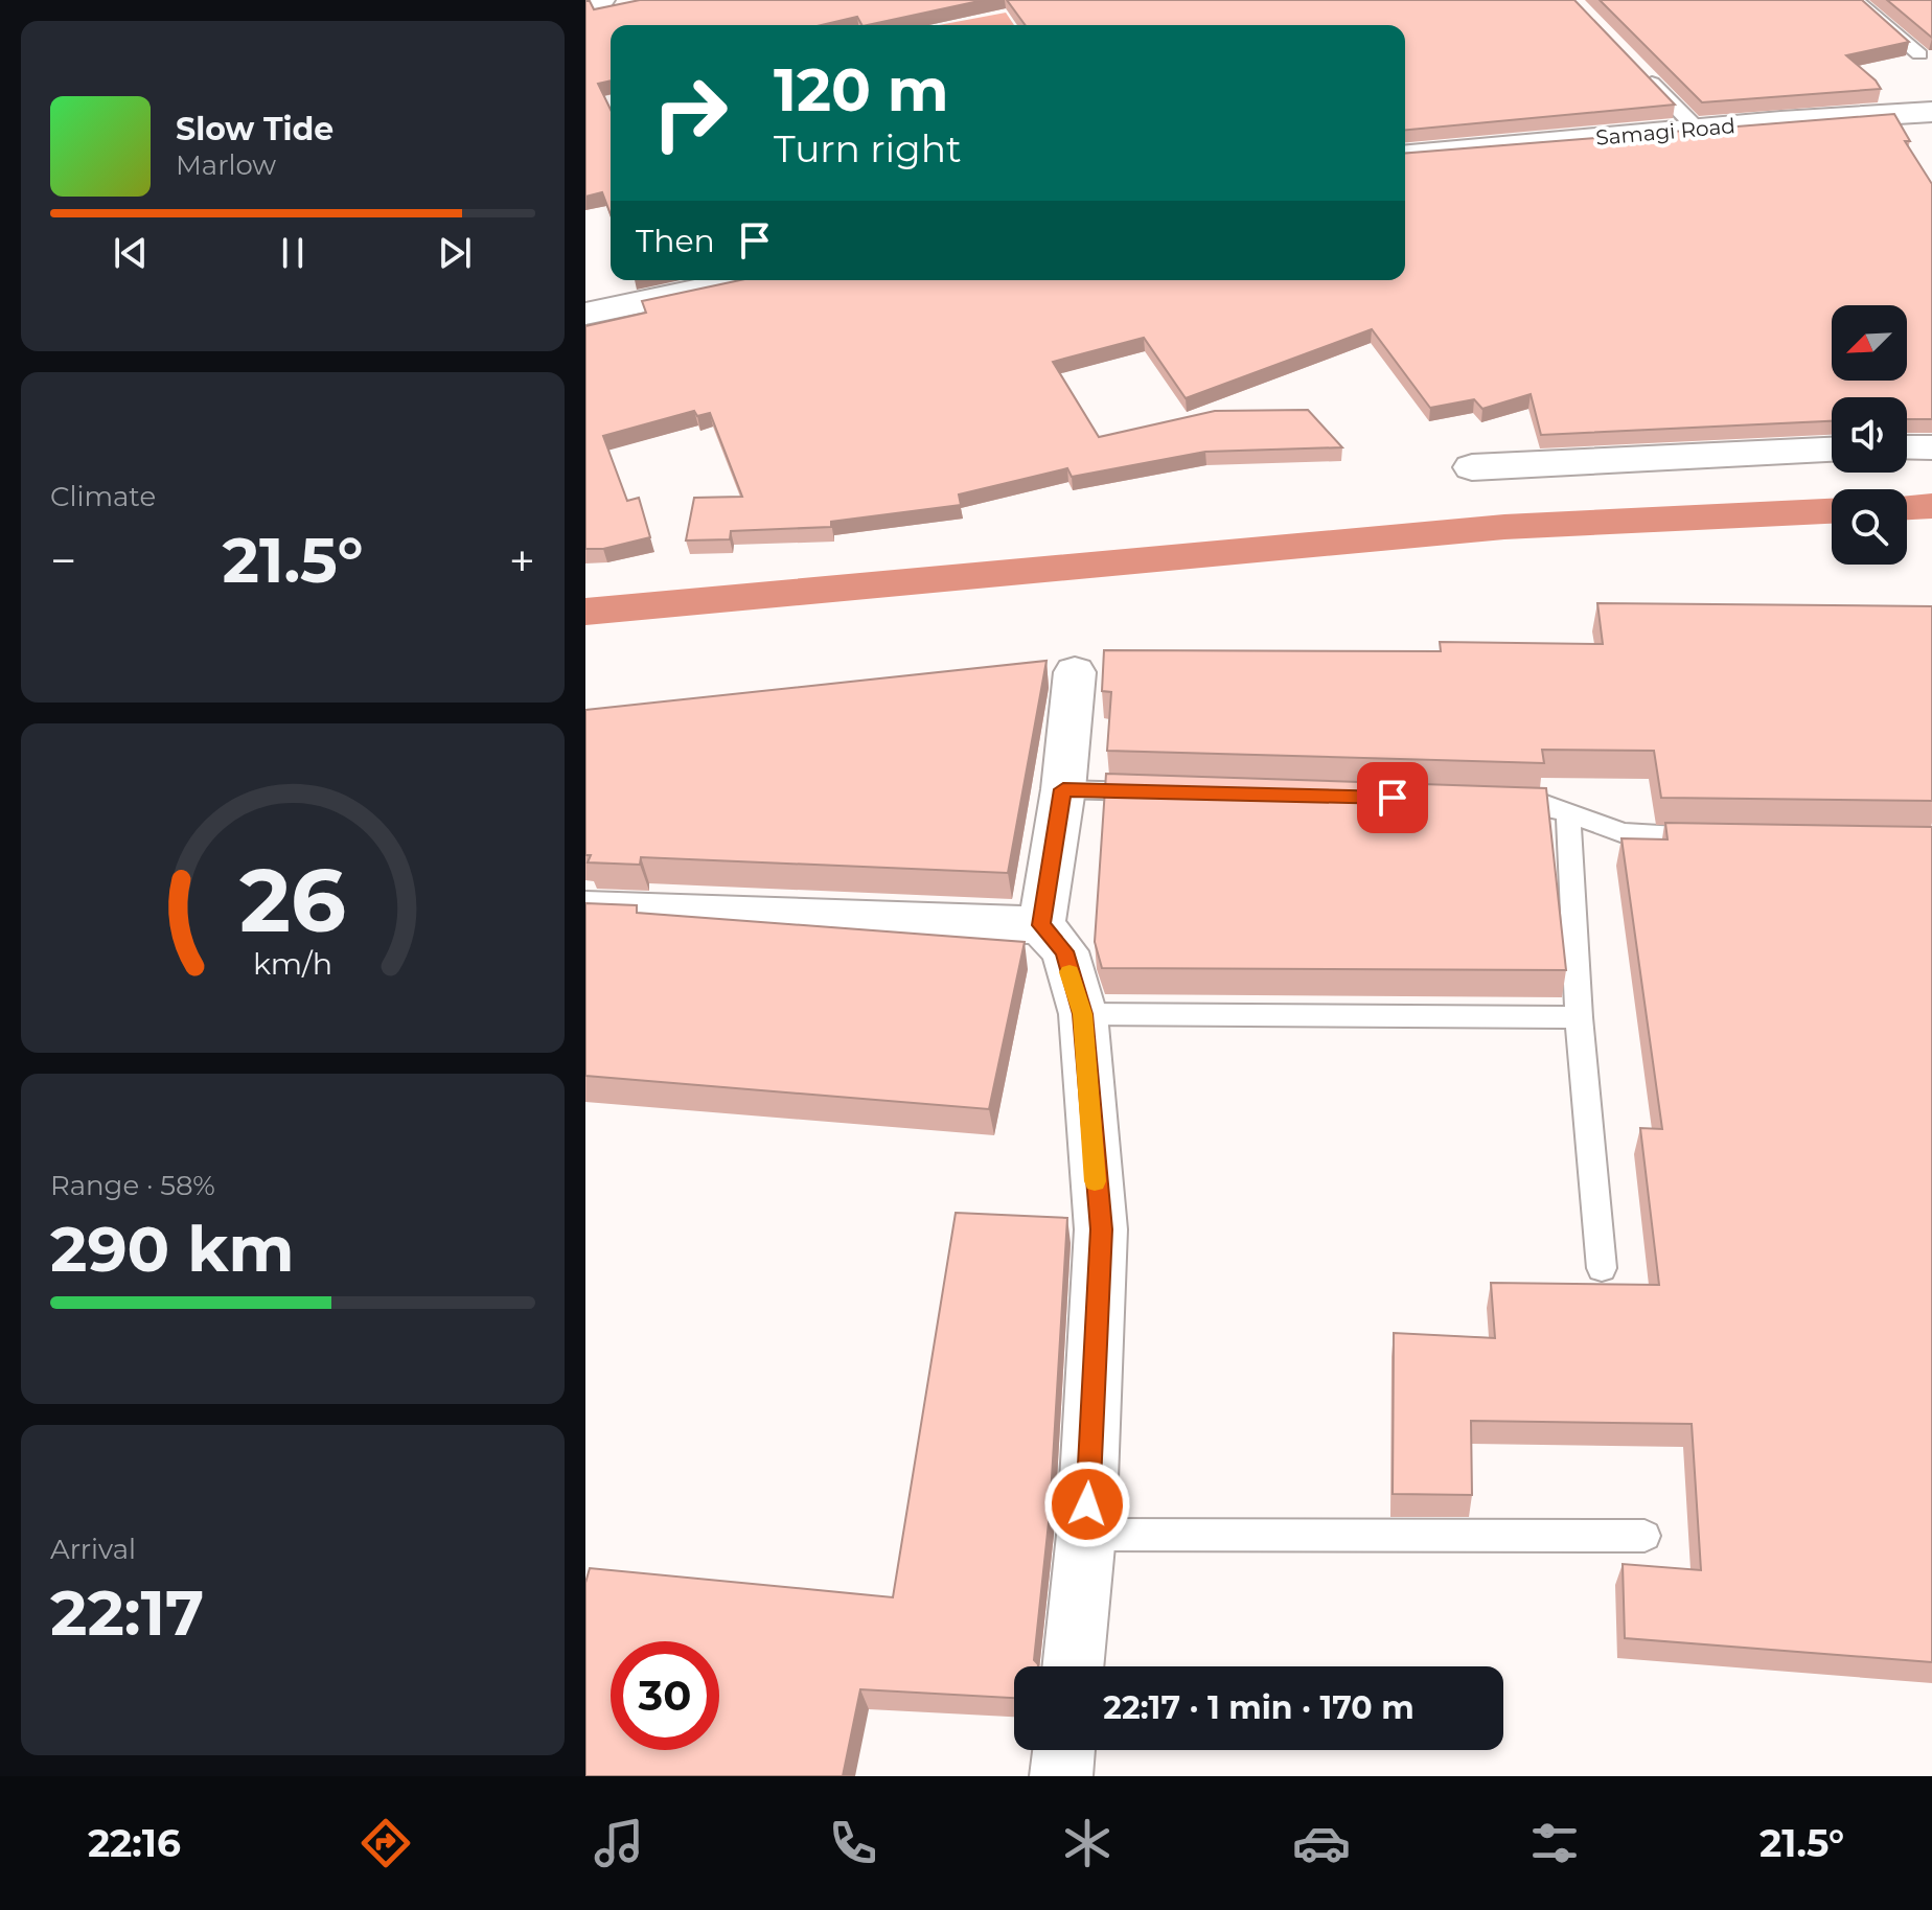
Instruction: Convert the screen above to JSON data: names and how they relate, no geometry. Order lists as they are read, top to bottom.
{
  "streets": {
    "street": ["Samagi Road"]
  },
  "north": "bottom left",
  "page": {
    "turn": ["120 m", "Turn right"],
    "song": ["Slow Tide", "Marlow"],
    "then": "Then",
    "tile": [
      "Climate",
      ["Range · 58%", "290 km"],
      ["Arrival", "22:17"]
    ],
    "heat": ["−", "21.5°", "+"],
    "limit": "30",
    "trip": "22:17 · 1 min · 170 m",
    "tabs": ["22:16", "21.5°"],
    "gauge": ["26", "km/h"]
  }
}
